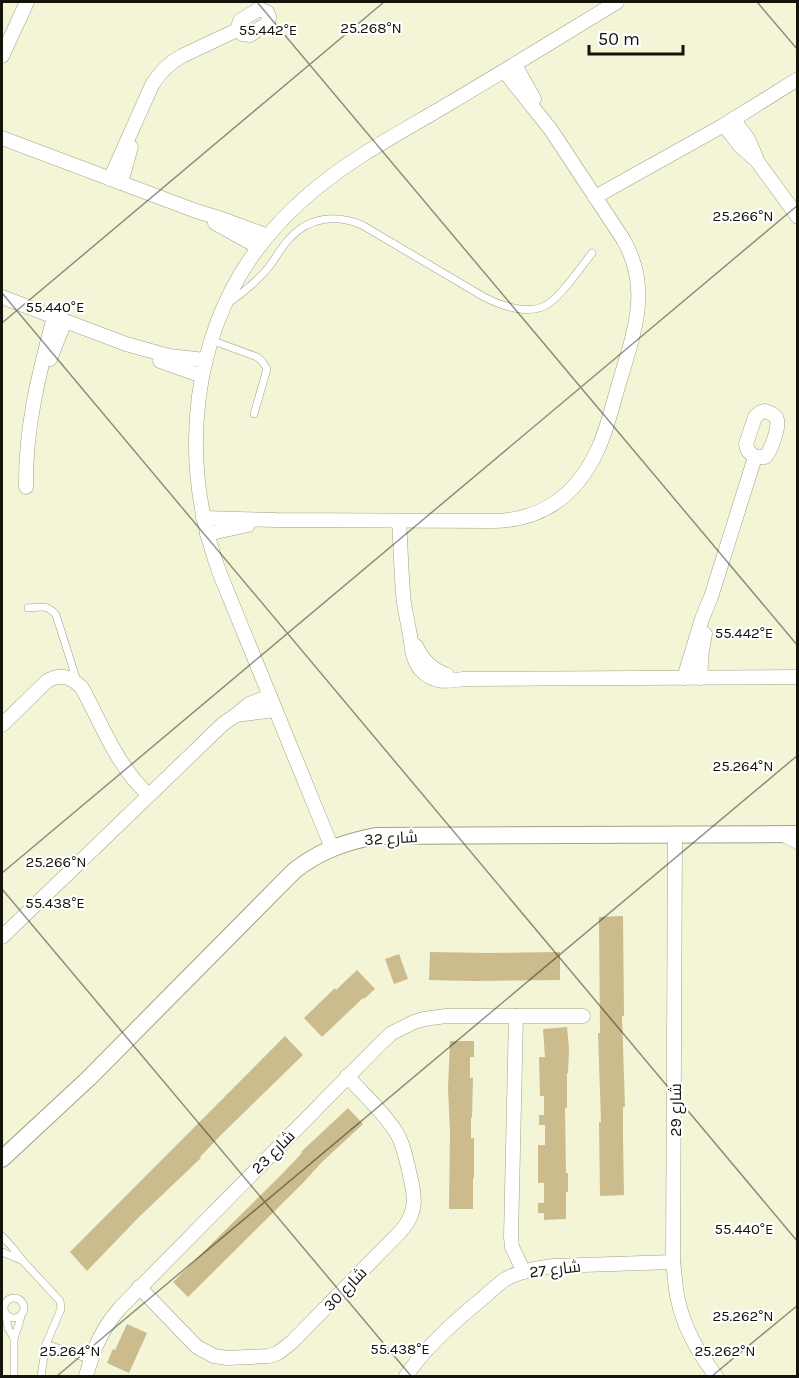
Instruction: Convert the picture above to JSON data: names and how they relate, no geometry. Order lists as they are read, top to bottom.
{
  "streets": {
    "street": [
      "شارع 32",
      "شارع 29",
      "شارع 23",
      "شارع 27",
      "شارع 30"
    ]
  },
  "crossings": [
    ["شارع 32", "شارع 29"],
    ["شارع 29", "شارع 27"],
    ["شارع 23", "شارع 30"]
  ],
  "scale_bar": "50 m",
  "coordinates": [
    "25.268°N",
    "55.442°E",
    "25.266°N",
    "55.440°E",
    "25.264°N",
    "55.438°E",
    "25.262°N"
  ]
}
